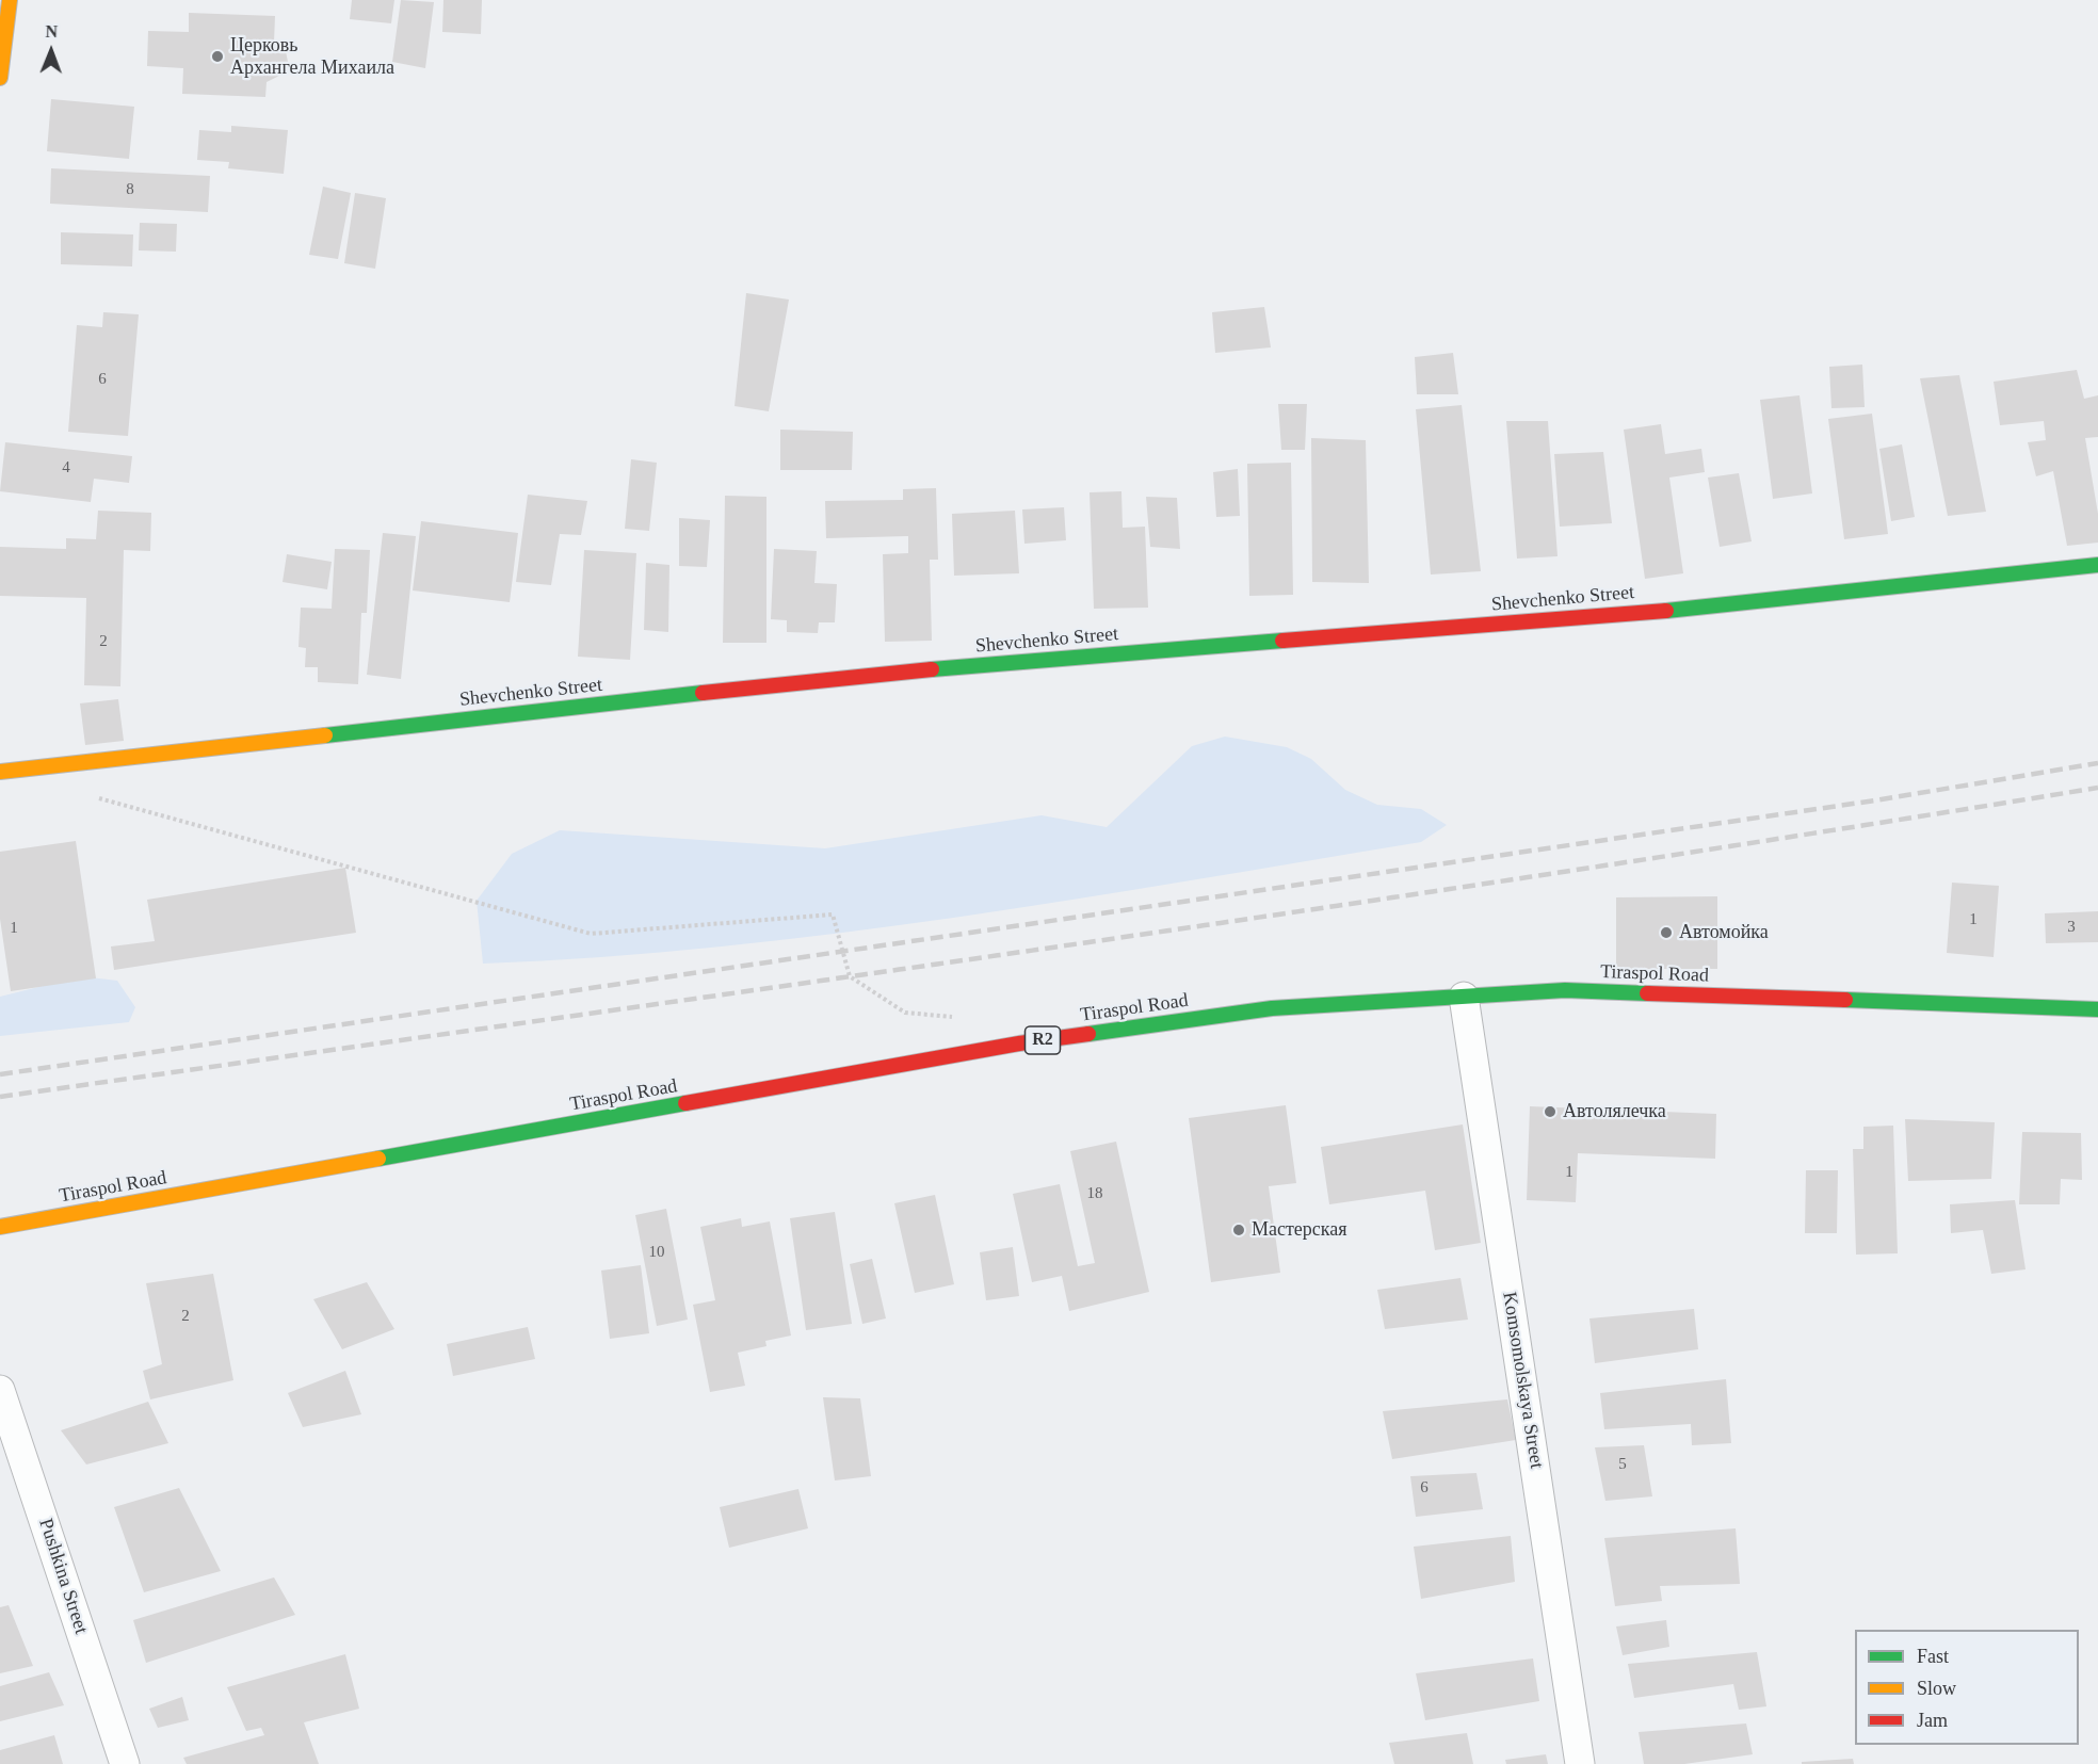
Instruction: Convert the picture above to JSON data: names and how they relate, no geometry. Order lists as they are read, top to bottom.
{
  "streets": {
    "street": [
      "Shevchenko Street",
      "Tiraspol Road",
      "R2",
      "Komsomolskaya Street",
      "Pushkina Street"
    ]
  },
  "crossings": [
    ["Tiraspol Road", "Komsomolskaya Street"]
  ],
  "places": [
    "Церковь Архангела Михаила",
    "Автомойка",
    "Автолялечка",
    "Мастерская"
  ],
  "house_numbers": [
    "8",
    "6",
    "4",
    "2",
    "1",
    "3",
    "1",
    "1",
    "18",
    "10",
    "2",
    "5",
    "6"
  ],
  "legend": ["Fast", "Slow", "Jam"],
  "north": "top"
}
